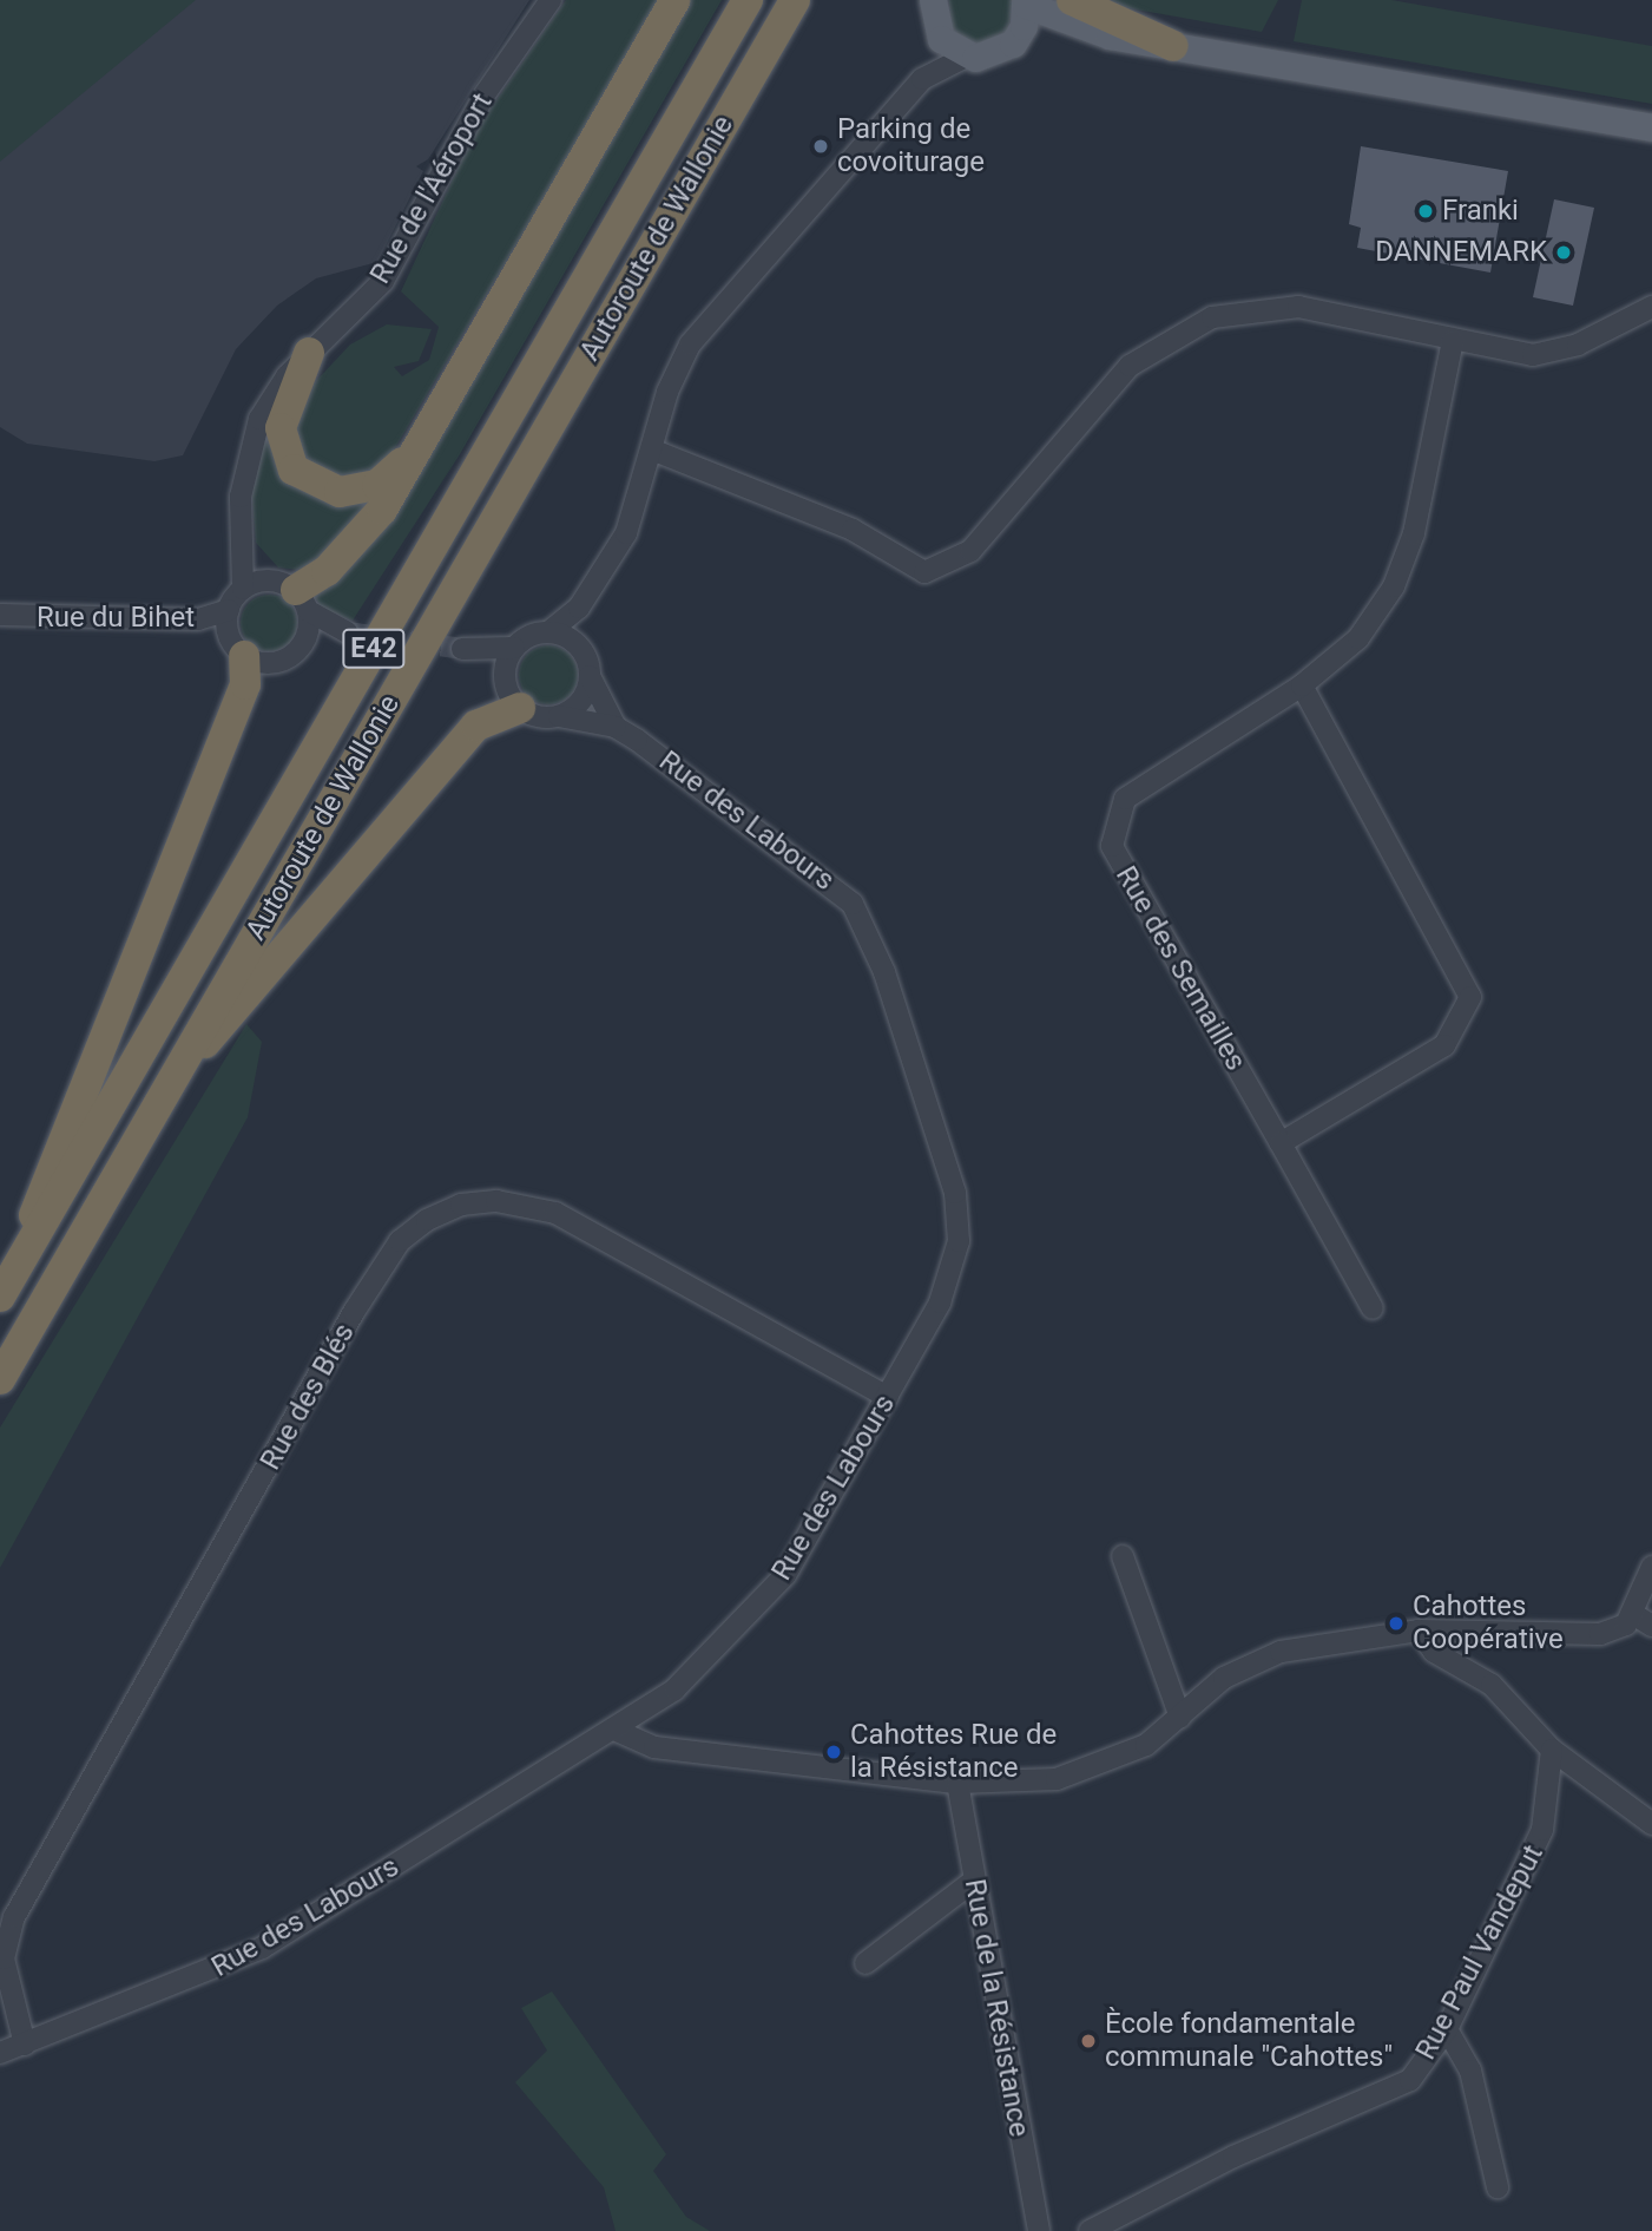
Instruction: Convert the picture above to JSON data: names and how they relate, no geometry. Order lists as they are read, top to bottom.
{
  "streets": {
    "highway": ["Autoroute de Wallonie", "E42"],
    "street": [
      "Rue de l'Aéroport",
      "Rue du Bihet",
      "Rue des Labours",
      "Rue des Semailles",
      "Rue des Blés",
      "Rue Paul Vandeput",
      "Rue de la Résistance"
    ]
  },
  "crossings": [
    ["Rue de l'Aéroport", "Rue du Bihet"],
    ["Rue des Labours", "Rue des Blés"]
  ],
  "places": [
    "Parking de covoiturage",
    "Franki",
    "DANNEMARK",
    "Cahottes Coopérative",
    "Cahottes Rue de la Résistance",
    "Ècole fondamentale communale \"Cahottes\""
  ]
}
